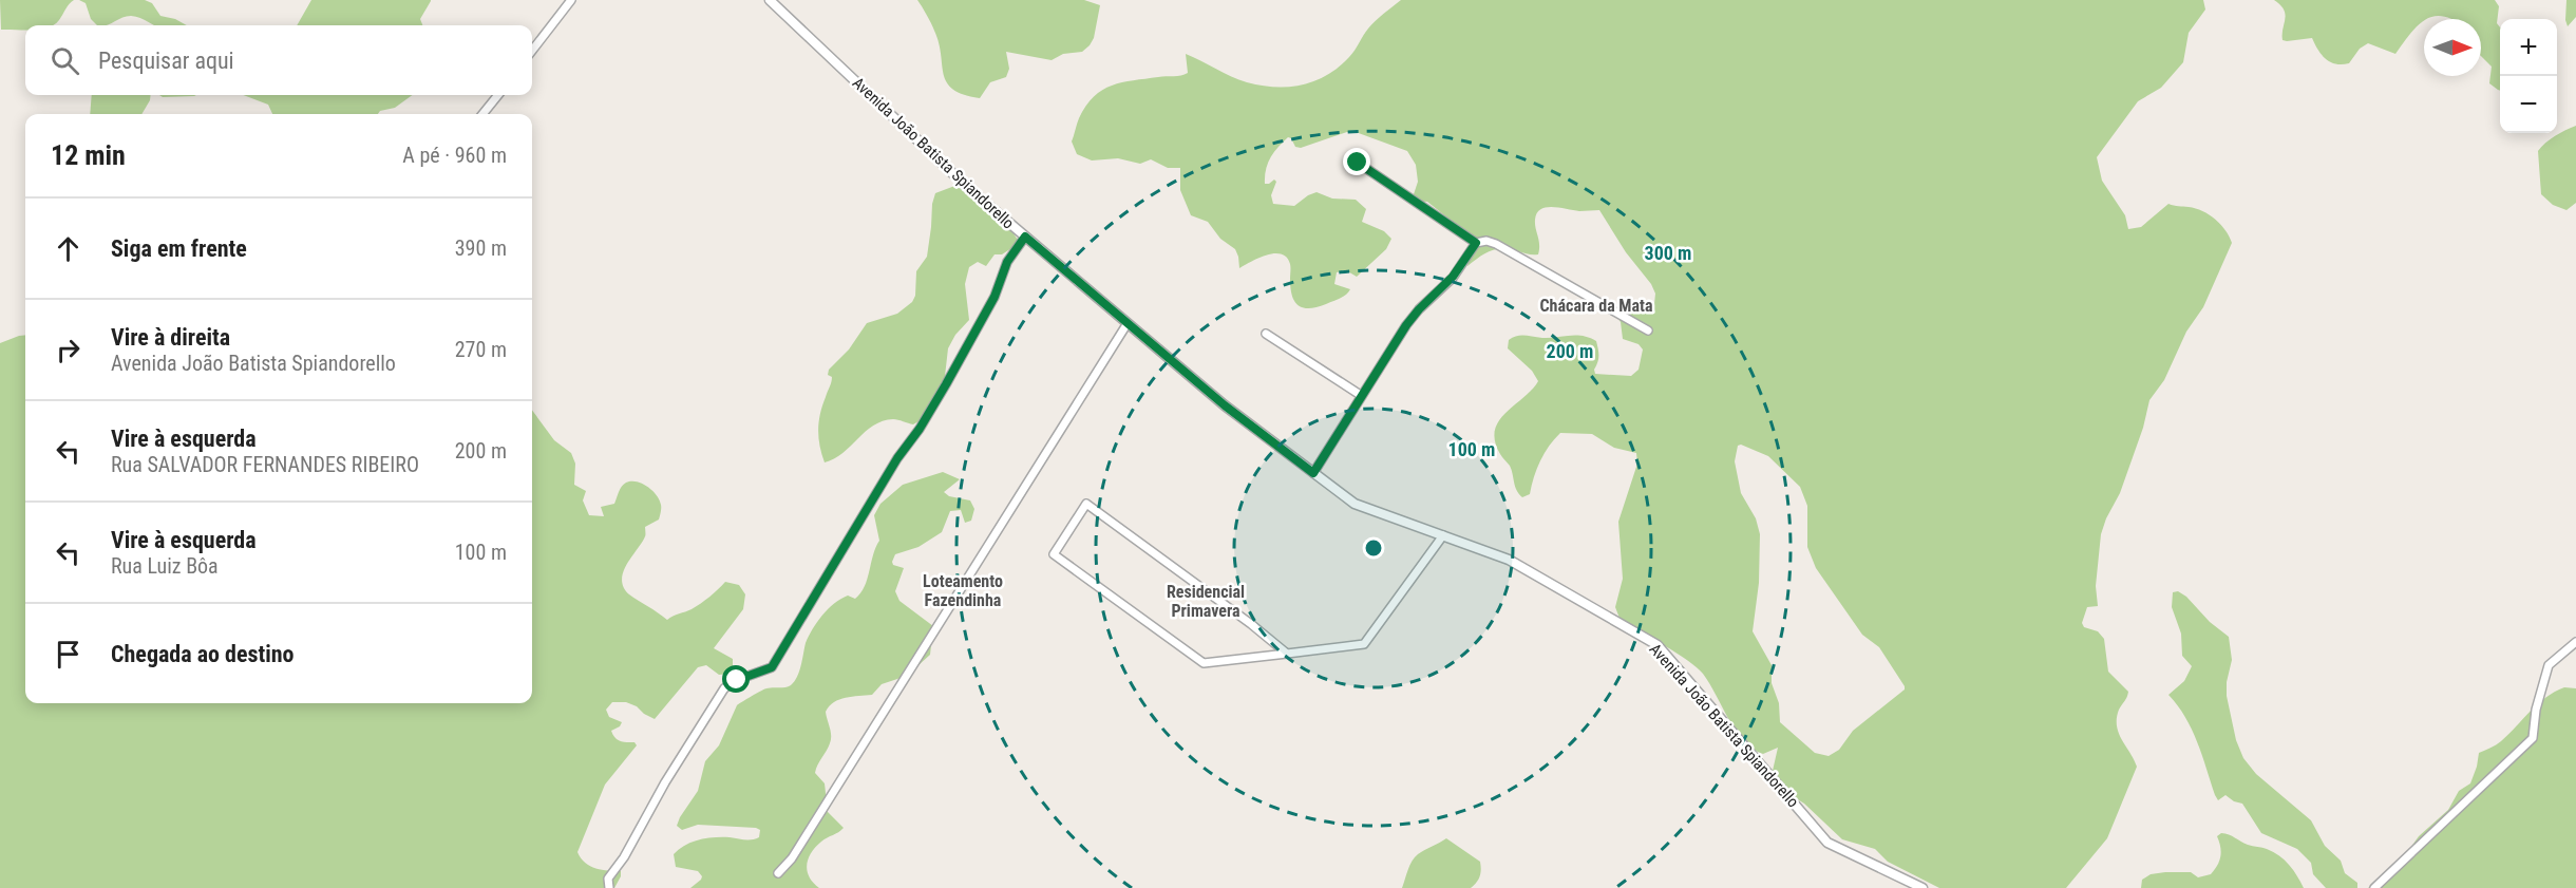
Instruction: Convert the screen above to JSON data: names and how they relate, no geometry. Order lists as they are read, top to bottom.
{
  "streets": {
    "street": ["Avenida João Batista Spiandorello"]
  },
  "districts": ["Chácara da Mata", "Loteamento Fazendinha", "Residencial Primavera"],
  "north": "right",
  "page": {
    "map_buttons": ["+", "−"],
    "search": "Pesquisar aqui",
    "heading": ["12 min", "A pé · 960 m"],
    "list": [
      ["Siga em frente", "390 m"],
      ["Vire à direita", "Avenida João Batista Spiandorello", "270 m"],
      ["Vire à esquerda", "Rua SALVADOR FERNANDES RIBEIRO", "200 m"],
      ["Vire à esquerda", "Rua Luiz Bôa", "100 m"],
      "Chegada ao destino"
    ]
  },
  "rings": ["300 m", "200 m", "100 m"]
}
